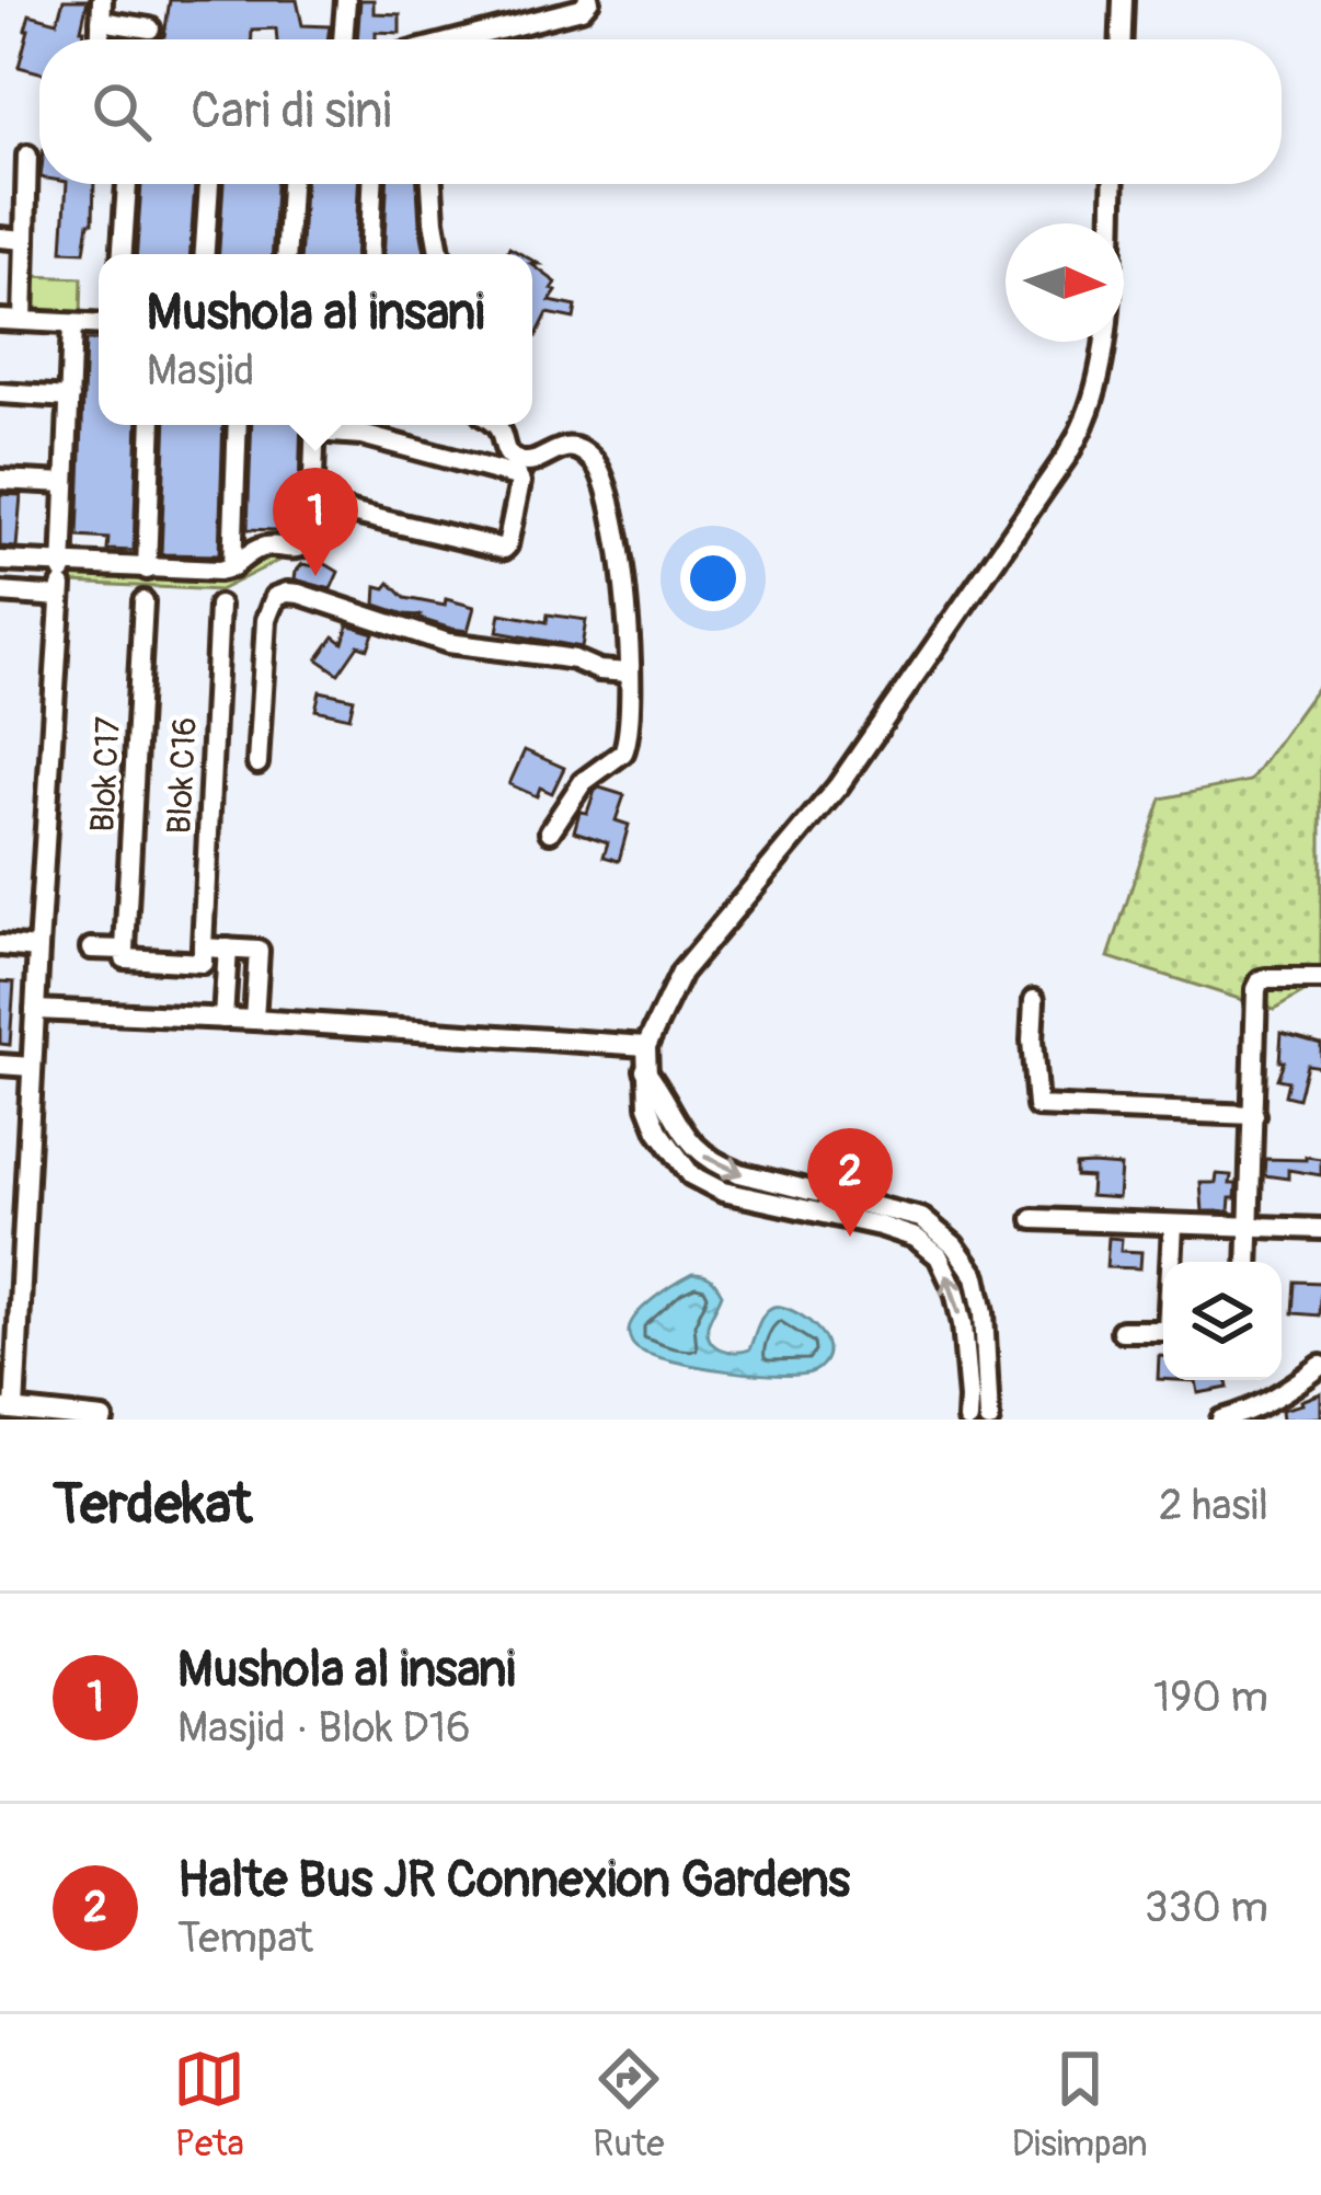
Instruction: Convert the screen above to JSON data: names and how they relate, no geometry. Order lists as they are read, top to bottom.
{
  "streets": {
    "street": ["Blok C17", "Blok C16"]
  },
  "north": "right",
  "page": {
    "search": "Cari di sini",
    "popup": ["Mushola al insani", "Masjid"],
    "pins": ["1", "2"],
    "heading": ["Terdekat", "2 hasil"],
    "list": [
      {
        "mark": "1",
        "name": "Mushola al insani",
        "note": "Masjid · Blok D16",
        "value": "190 m"
      },
      {
        "mark": "2",
        "name": "Halte Bus JR Connexion Gardens",
        "note": "Tempat",
        "value": "330 m"
      }
    ],
    "nav": ["Peta", "Rute", "Disimpan"]
  }
}
